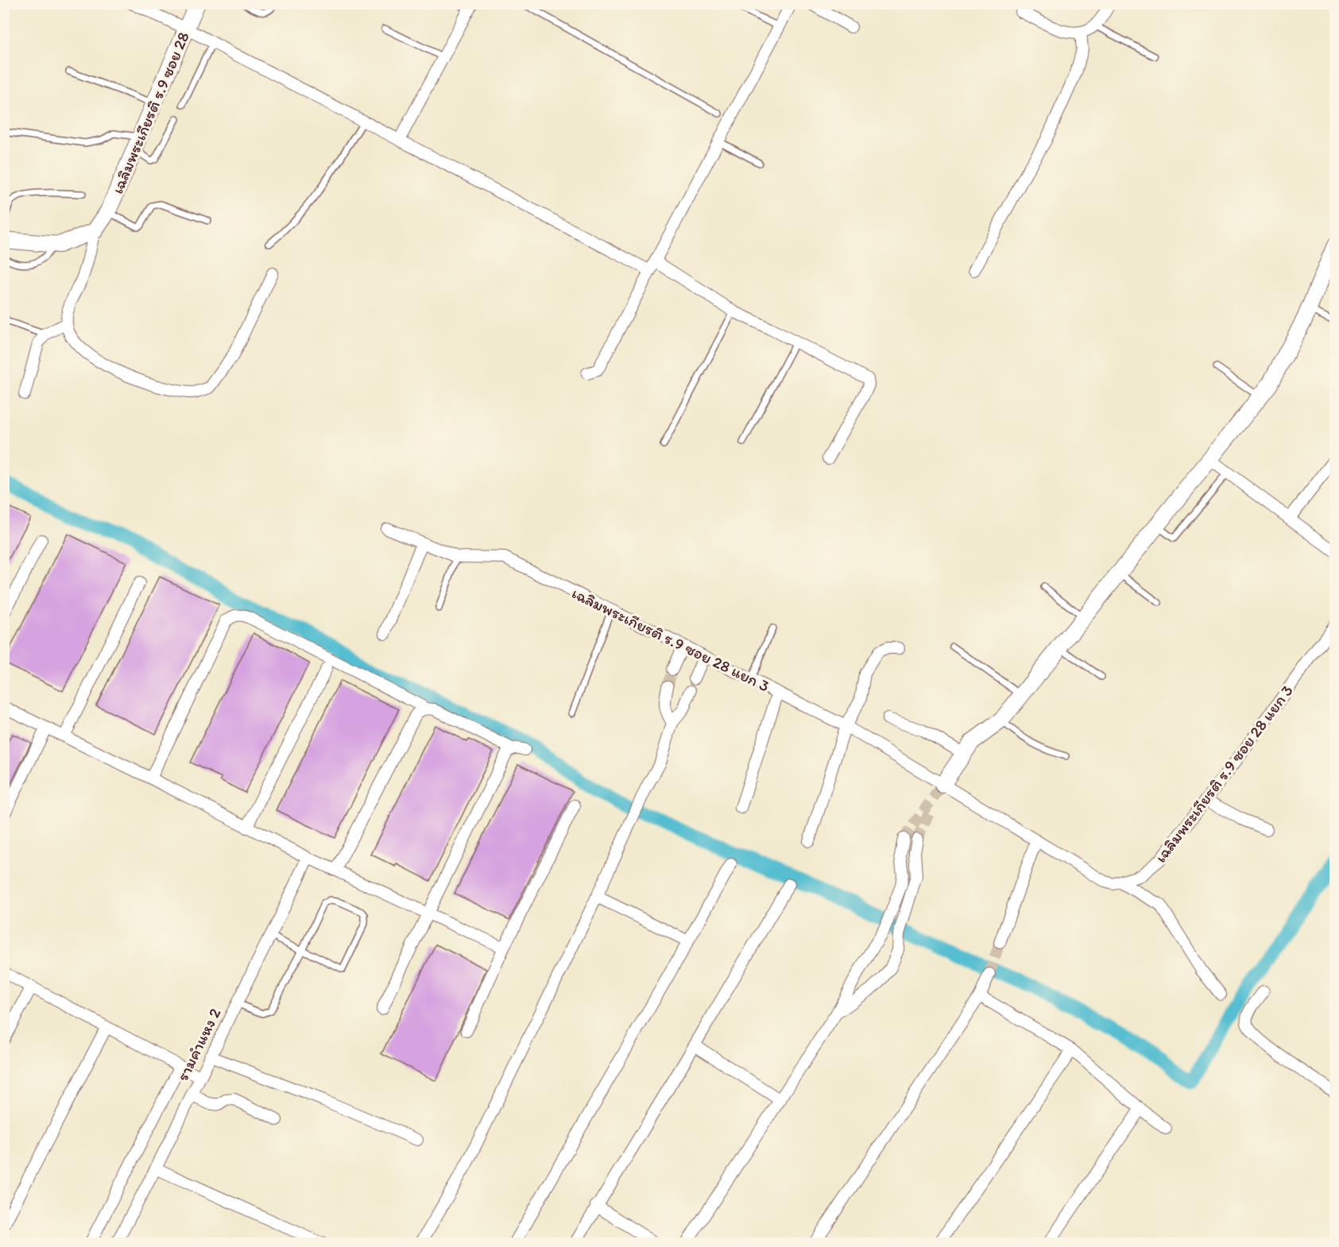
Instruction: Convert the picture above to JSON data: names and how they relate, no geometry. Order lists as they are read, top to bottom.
{
  "streets": {
    "street": ["เฉลิมพระเกียรติ ร.9 ซอย 28", "เฉลิมพระเกียรติ ร.9 ซอย 28 แยก 3", "รามคำแหง 2"]
  }
}
